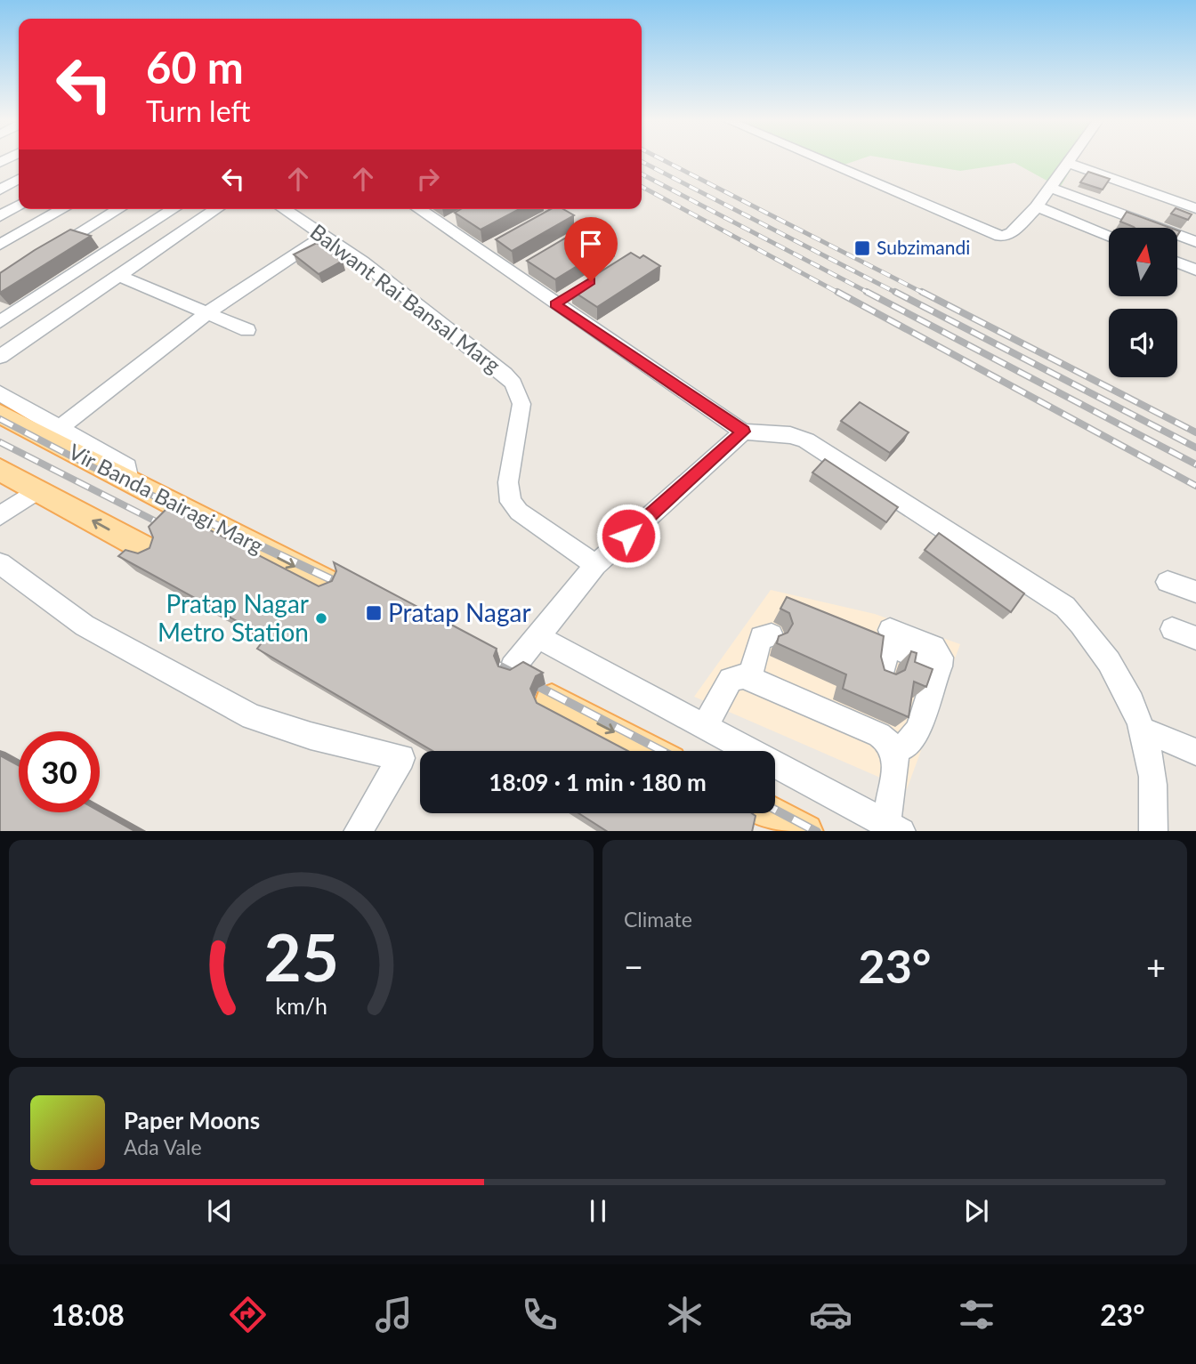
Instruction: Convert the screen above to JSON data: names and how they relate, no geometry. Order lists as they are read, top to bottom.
{
  "streets": {
    "main road": ["Vir Banda Bairagi Marg"],
    "street": ["Balwant Rai Bansal Marg"]
  },
  "places": {
    "transit": ["Subzimandi", "Pratap Nagar"],
    "other": ["Pratap Nagar Metro Station"]
  },
  "north": "top",
  "page": {
    "turn": ["60 m", "Turn left"],
    "limit": "30",
    "trip": "18:09 · 1 min · 180 m",
    "tile": "Climate",
    "heat": ["−", "23°", "+"],
    "song": ["Paper Moons", "Ada Vale"],
    "tabs": ["18:08", "23°"],
    "gauge": ["25", "km/h"]
  }
}
